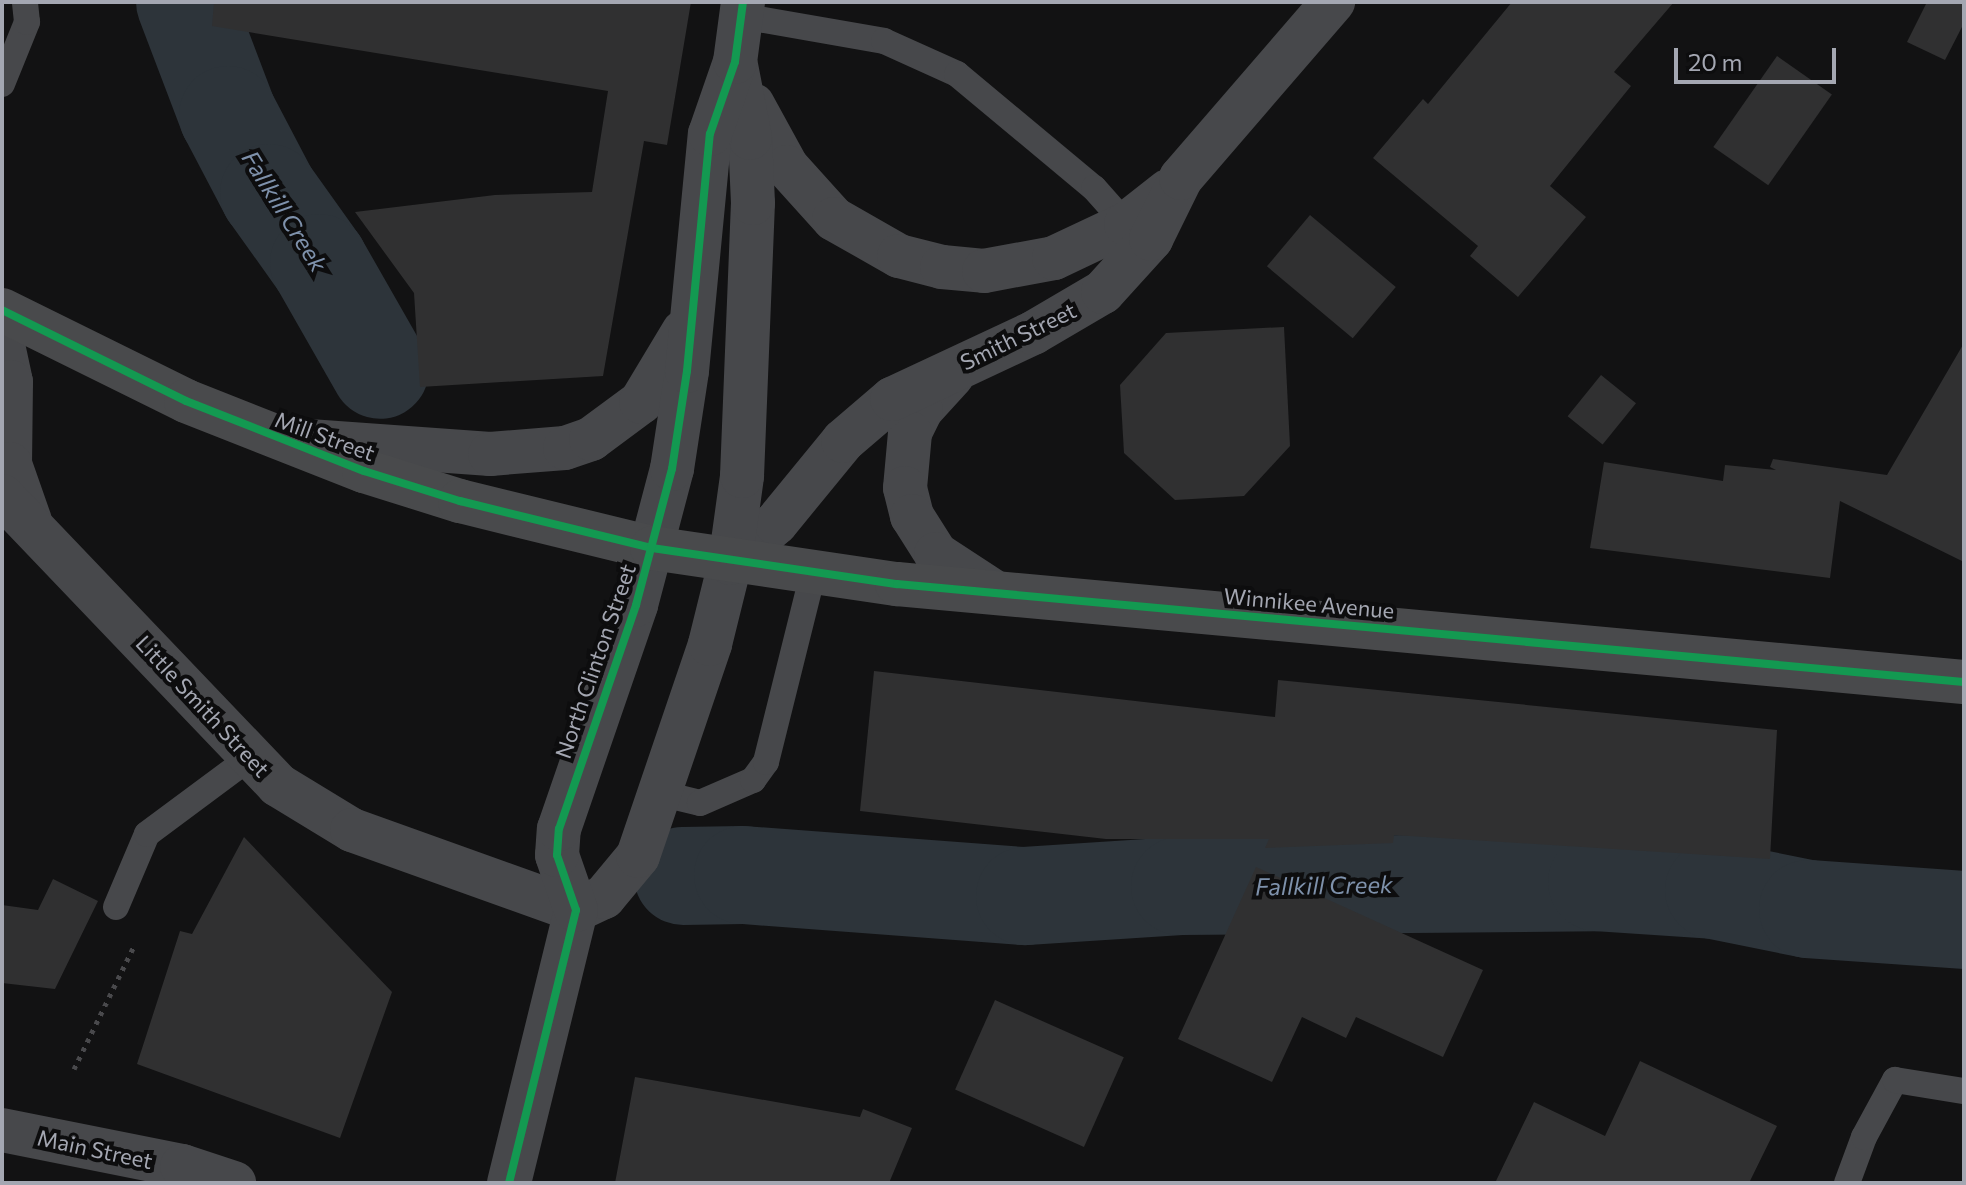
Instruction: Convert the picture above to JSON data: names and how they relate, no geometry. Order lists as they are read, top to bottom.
{
  "streets": {
    "highway": ["Mill Street", "Winnikee Avenue"],
    "street": [
      "Smith Street",
      "North Clinton Street",
      "Little Smith Street",
      "Main Street"
    ]
  },
  "crossings": [
    ["Smith Street", "Winnikee Avenue"],
    ["Smith Street", "North Clinton Street"],
    ["Mill Street", "Winnikee Avenue"],
    ["Mill Street", "North Clinton Street"],
    ["Winnikee Avenue", "North Clinton Street"],
    ["North Clinton Street", "Little Smith Street"]
  ],
  "water": ["Fallkill Creek"],
  "scale_bar": "20 m"
}
